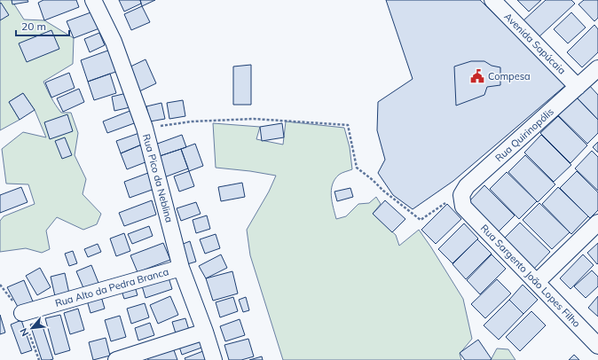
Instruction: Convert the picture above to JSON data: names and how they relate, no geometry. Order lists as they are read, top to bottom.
{
  "streets": {
    "street": [
      "Avenida Sapúcaia",
      "Rua Quirinopólis",
      "Rua Pico da Neblina",
      "Rua Sargento João Lopes Filho",
      "Rua Alto da Pedra Branca"
    ]
  },
  "crossings": [
    ["Avenida Sapúcaia", "Rua Quirinopólis"],
    ["Rua Quirinopólis", "Rua Sargento João Lopes Filho"],
    ["Rua Pico da Neblina", "Rua Alto da Pedra Branca"]
  ],
  "places": {
    "public building": ["Compesa"]
  },
  "scale_bar": "20 m",
  "north": "bottom left"
}
